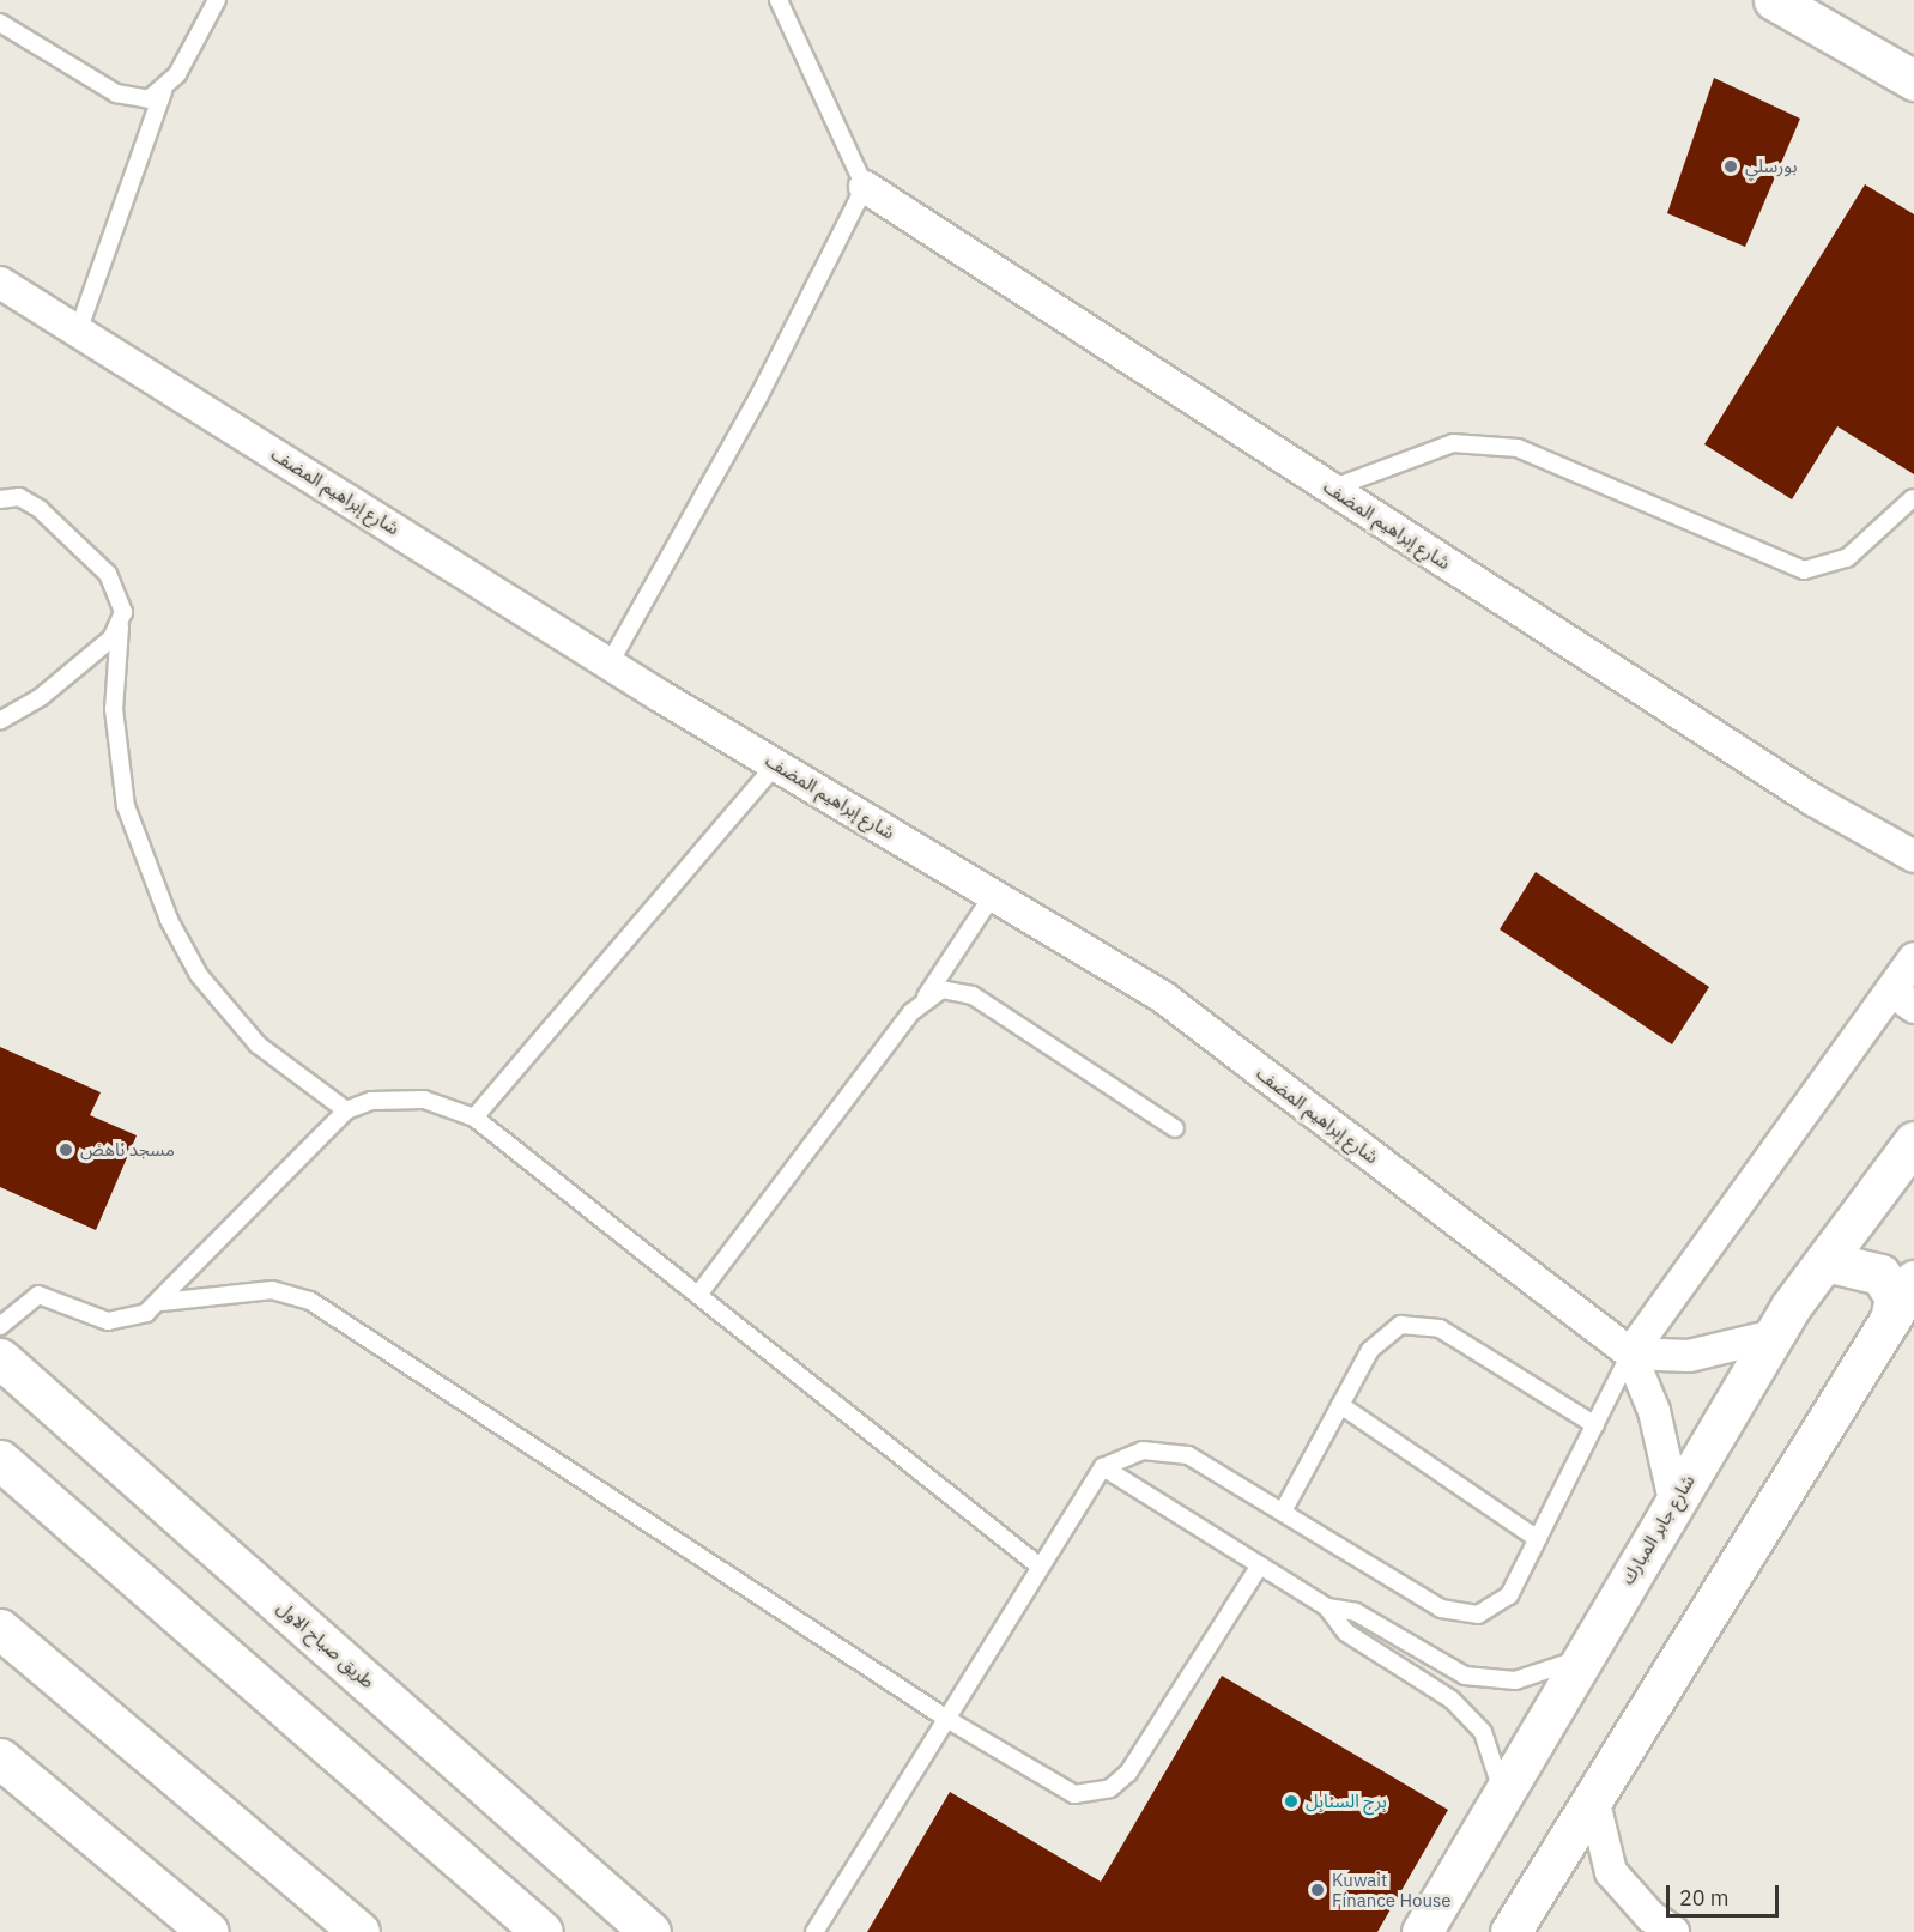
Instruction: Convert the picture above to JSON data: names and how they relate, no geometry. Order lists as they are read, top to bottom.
{
  "streets": {
    "main road": ["شارع جابر المبارك", "طريق صباح الاول"],
    "street": ["شارع إبراهيم المضف"]
  },
  "places": [
    "بورسلي",
    "مسجد ناهض",
    "برج السنابل",
    "Kuwait Finance House"
  ],
  "scale_bar": "20 m"
}
